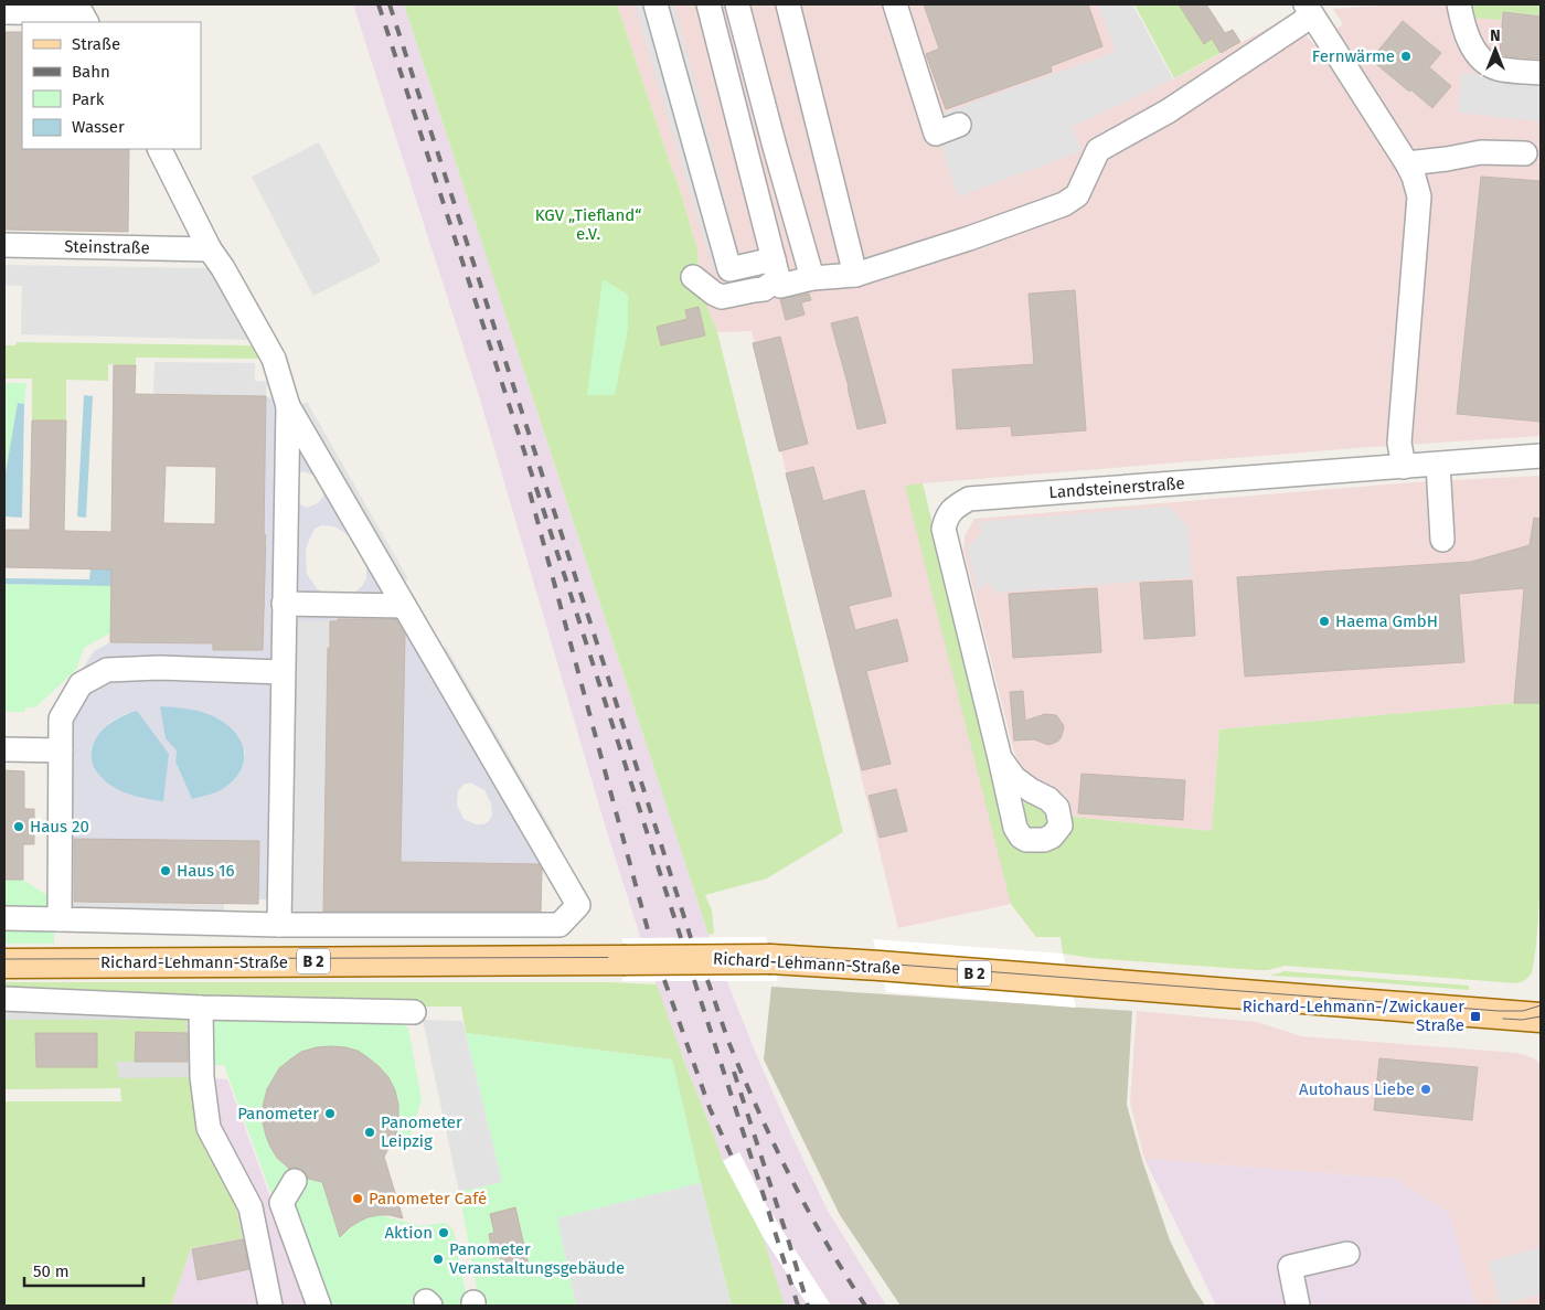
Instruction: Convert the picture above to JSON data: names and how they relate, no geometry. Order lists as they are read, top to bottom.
{
  "streets": {
    "main road": ["B 2", "Richard-Lehmann-Straße"],
    "street": ["Steinstraße", "Landsteinerstraße"]
  },
  "parks": ["KGV „Tiefland“ e.V."],
  "places": {
    "other": [
      "Fernwärme",
      "Haema GmbH",
      "Haus 20",
      "Haus 16",
      "Autohaus Liebe",
      "Panometer",
      "Panometer Leipzig",
      "Panometer Café",
      "Aktion",
      "Panometer Veranstaltungsgebäude"
    ],
    "transit": ["Richard-Lehmann-/Zwickauer Straße"]
  },
  "legend": [
    "Straße",
    "Bahn",
    "Park",
    "Wasser"
  ],
  "scale_bar": "50 m",
  "north": "top"
}
